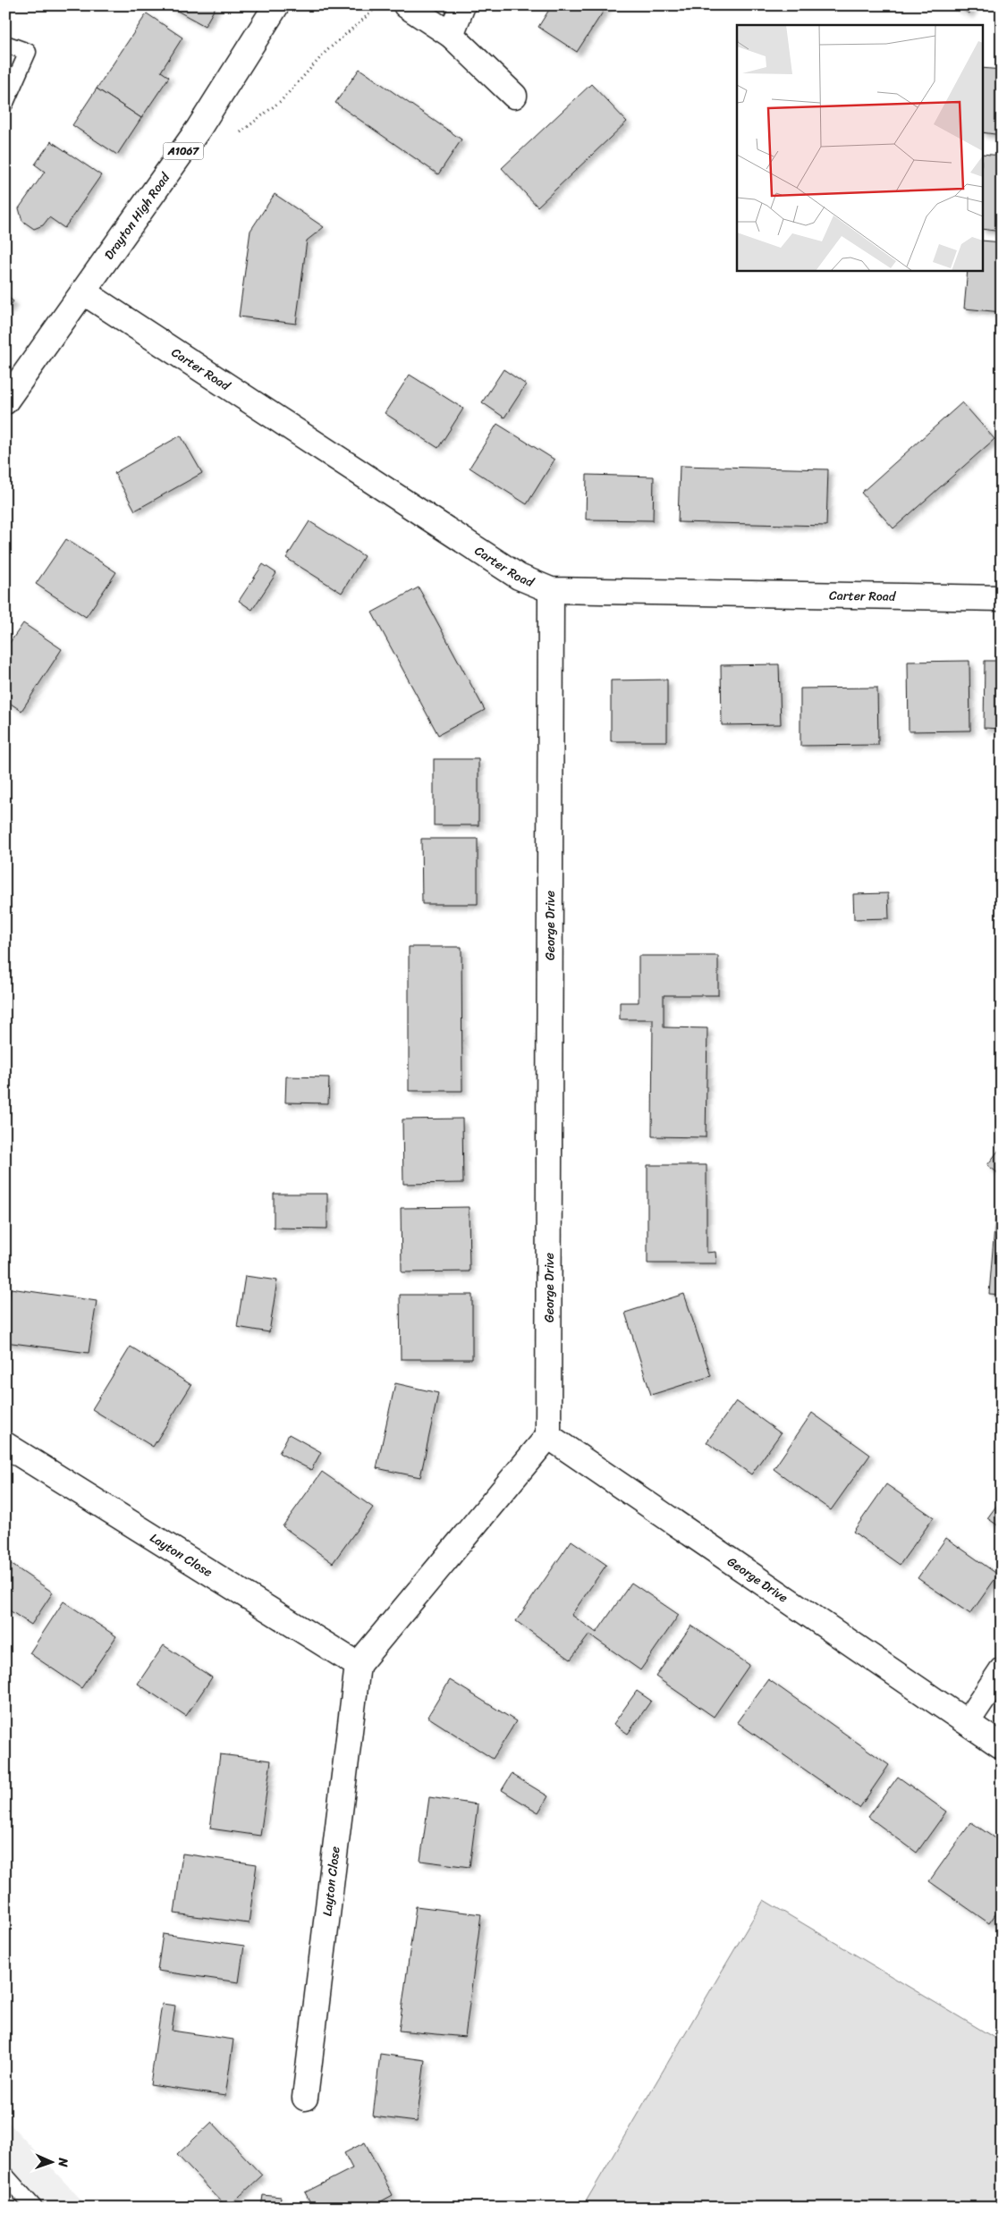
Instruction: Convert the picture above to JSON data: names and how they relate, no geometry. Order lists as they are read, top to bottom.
{
  "streets": {
    "street": [
      "A1067",
      "Drayton High Road",
      "Carter Road",
      "George Drive",
      "Layton Close"
    ]
  },
  "crossings": [
    ["Drayton High Road", "Carter Road"],
    ["Carter Road", "George Drive"]
  ],
  "north": "right"
}
